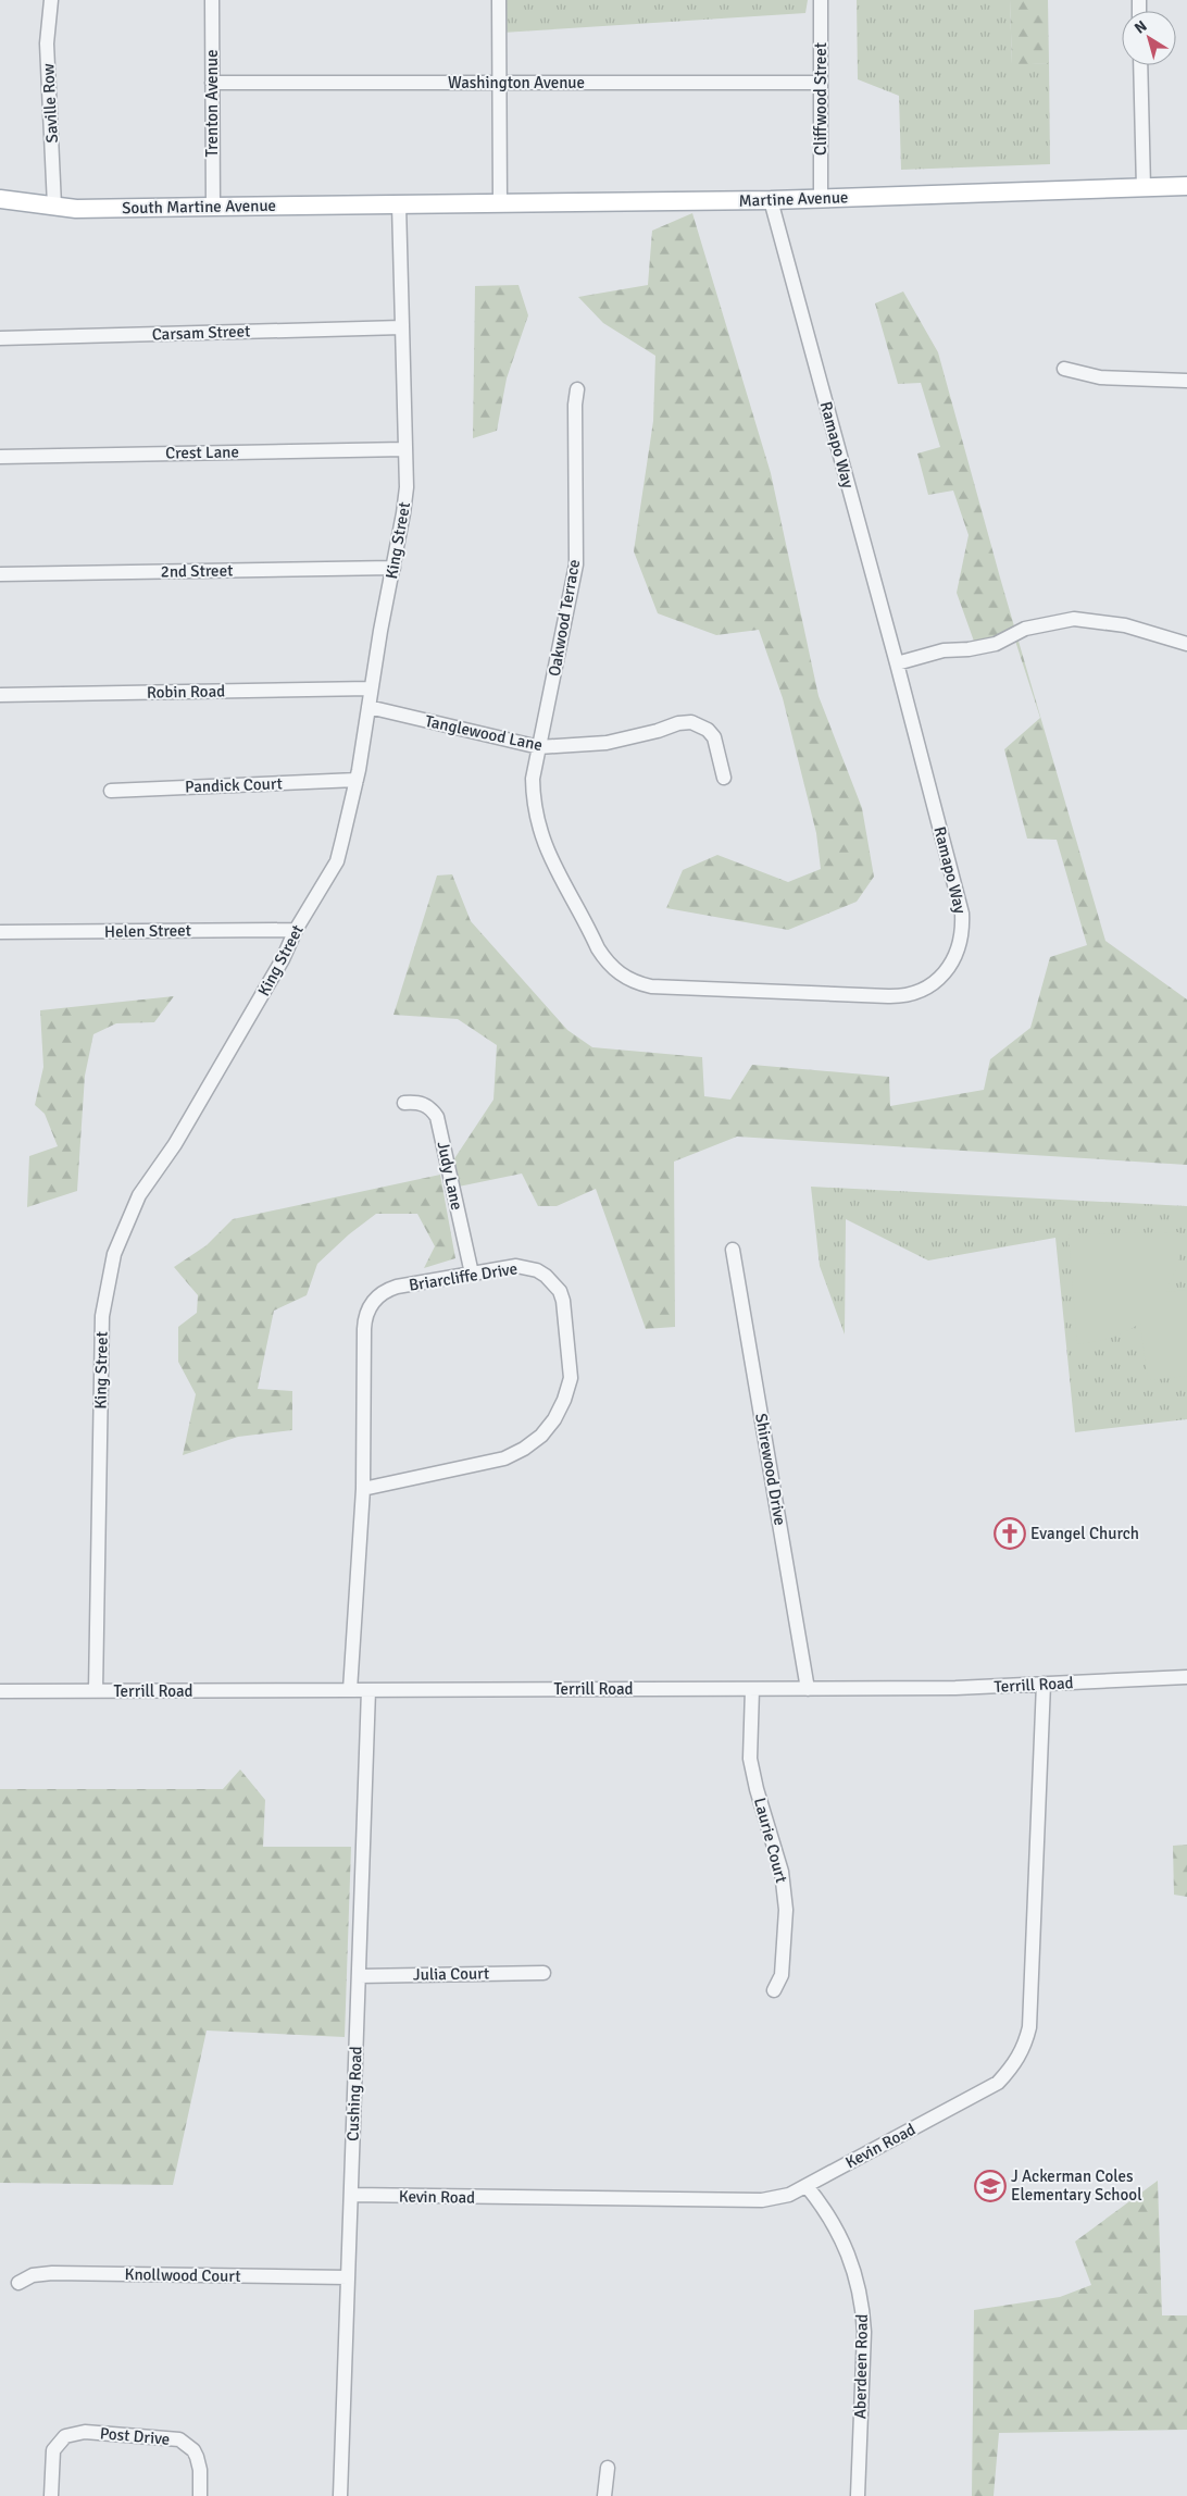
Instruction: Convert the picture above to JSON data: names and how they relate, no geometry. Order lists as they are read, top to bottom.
{
  "streets": {
    "main road": ["Martine Avenue", "South Martine Avenue"],
    "street": [
      "Washington Avenue",
      "Cliffwood Street",
      "Saville Row",
      "Trenton Avenue",
      "Carsam Street",
      "Ramapo Way",
      "Crest Lane",
      "King Street",
      "2nd Street",
      "Oakwood Terrace",
      "Robin Road",
      "Tanglewood Lane",
      "Pandick Court",
      "Helen Street",
      "Judy Lane",
      "Briarcliffe Drive",
      "Shirewood Drive",
      "Terrill Road",
      "Laurie Court",
      "Julia Court",
      "Cushing Road",
      "Kevin Road",
      "Knollwood Court",
      "Aberdeen Road",
      "Post Drive"
    ]
  },
  "crossings": [
    ["Washington Avenue", "Cliffwood Street"],
    ["Washington Avenue", "Trenton Avenue"],
    ["Cliffwood Street", "Martine Avenue"],
    ["Saville Row", "South Martine Avenue"],
    ["Trenton Avenue", "South Martine Avenue"],
    ["Martine Avenue", "South Martine Avenue"],
    ["Martine Avenue", "Ramapo Way"],
    ["Martine Avenue", "King Street"],
    ["South Martine Avenue", "King Street"],
    ["Carsam Street", "King Street"],
    ["Ramapo Way", "Oakwood Terrace"],
    ["Ramapo Way", "Tanglewood Lane"],
    ["Crest Lane", "King Street"],
    ["King Street", "2nd Street"],
    ["King Street", "Robin Road"],
    ["King Street", "Tanglewood Lane"],
    ["King Street", "Pandick Court"],
    ["King Street", "Helen Street"],
    ["King Street", "Terrill Road"],
    ["Oakwood Terrace", "Tanglewood Lane"],
    ["Judy Lane", "Briarcliffe Drive"],
    ["Briarcliffe Drive", "Terrill Road"],
    ["Shirewood Drive", "Terrill Road"],
    ["Terrill Road", "Laurie Court"],
    ["Terrill Road", "Cushing Road"],
    ["Terrill Road", "Kevin Road"],
    ["Julia Court", "Cushing Road"],
    ["Cushing Road", "Kevin Road"],
    ["Cushing Road", "Knollwood Court"],
    ["Kevin Road", "Aberdeen Road"]
  ],
  "places": {
    "church": ["Evangel Church"],
    "school or university": ["J Ackerman Coles Elementary School"]
  },
  "north": "top left"
}
